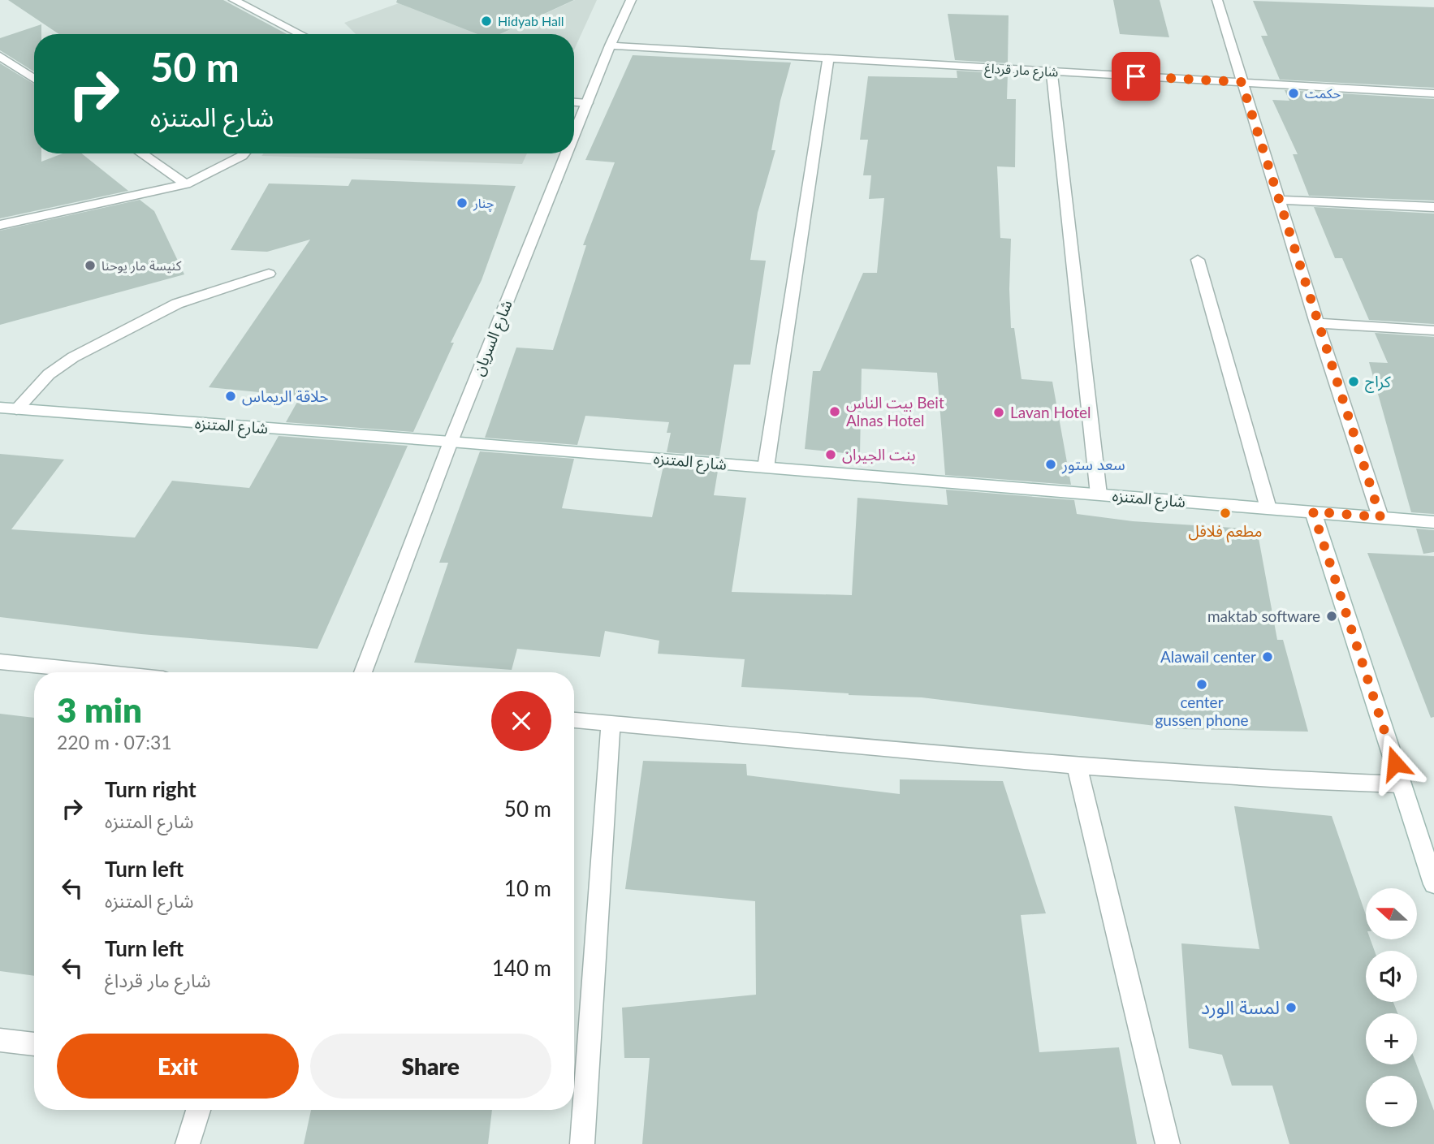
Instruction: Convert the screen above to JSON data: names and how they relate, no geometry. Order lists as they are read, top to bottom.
{
  "streets": {
    "street": ["شارع مار قرداغ", "شارع السريان", "شارع المتنزه"]
  },
  "crossings": [
    ["شارع مار قرداغ", "شارع السريان"],
    ["شارع السريان", "شارع المتنزه"]
  ],
  "places": [
    "Hidyab Hall",
    "حكمت",
    "چنار",
    "كنيسة مار يوحنا",
    "كراج",
    "حلاقة الريماس",
    "بيت الناس Beit Alnas Hotel",
    "Lavan Hotel",
    "بنت الجيران",
    "سعد ستور",
    "مطعم فلافل",
    "maktab software",
    "Alawail center",
    "center gussen phone",
    "لمسة الورد"
  ],
  "north": "left",
  "page": {
    "turn": ["50 m", "شارع المتنزه"],
    "heading": ["3 min", "220 m · 07:31"],
    "list": [
      {
        "name": "Turn right",
        "note": "شارع المتنزه",
        "value": "50 m"
      },
      {
        "name": "Turn left",
        "note": "شارع المتنزه",
        "value": "10 m"
      },
      {
        "name": "Turn left",
        "note": "شارع مار قرداغ",
        "value": "140 m"
      }
    ],
    "map_buttons": ["+", "−"],
    "buttons": ["Exit", "Share"]
  }
}
